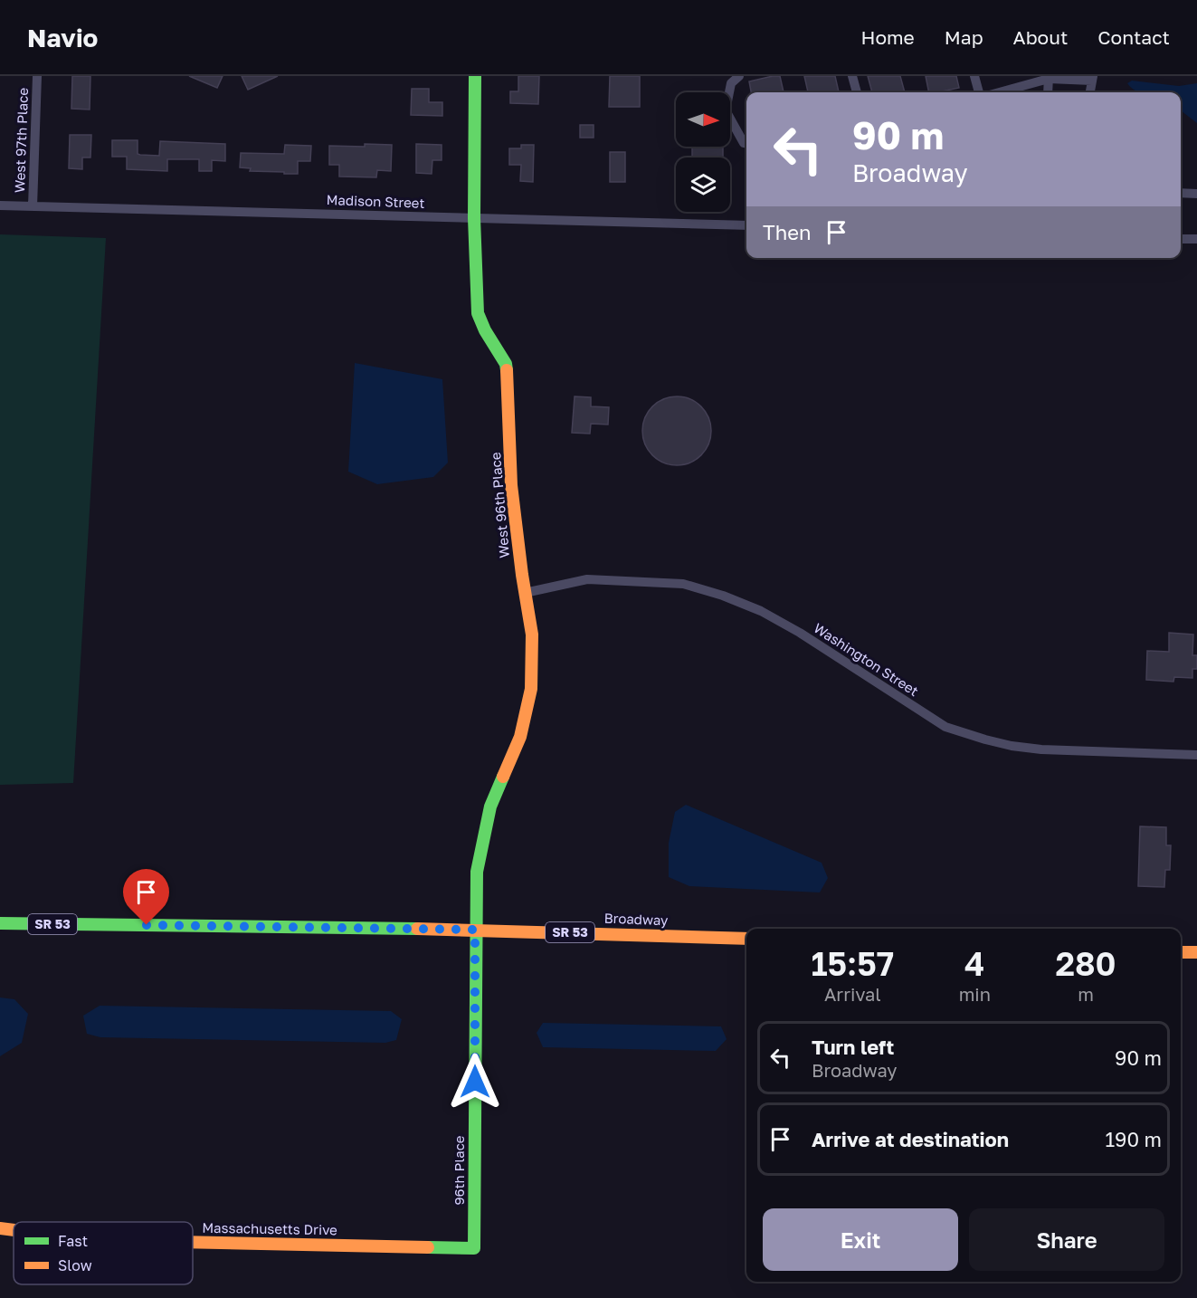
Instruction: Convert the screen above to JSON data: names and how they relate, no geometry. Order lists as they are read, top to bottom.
{
  "streets": {
    "street": [
      "West 97th Place",
      "Madison Street",
      "West 96th Place",
      "Washington Street",
      "Broadway",
      "SR 53",
      "96th Place",
      "Massachusetts Drive"
    ]
  },
  "crossings": [
    ["West 97th Place", "Madison Street"],
    ["Madison Street", "West 96th Place"],
    ["West 96th Place", "Washington Street"],
    ["West 96th Place", "Broadway"],
    ["West 96th Place", "96th Place"],
    ["Broadway", "96th Place"],
    ["96th Place", "Massachusetts Drive"]
  ],
  "legend": ["Fast", "Slow"],
  "north": "right",
  "page": {
    "header": "Navio",
    "nav": [
      "Home",
      "Map",
      "About",
      "Contact"
    ],
    "turn": ["90 m", "Broadway"],
    "then": "Then",
    "eta": [
      "15:57",
      "Arrival",
      "4",
      "min",
      "280",
      "m"
    ],
    "list": [
      {
        "name": "Turn left",
        "note": "Broadway",
        "value": "90 m"
      },
      {
        "name": "Arrive at destination",
        "value": "190 m"
      }
    ],
    "buttons": ["Exit", "Share"]
  }
}
